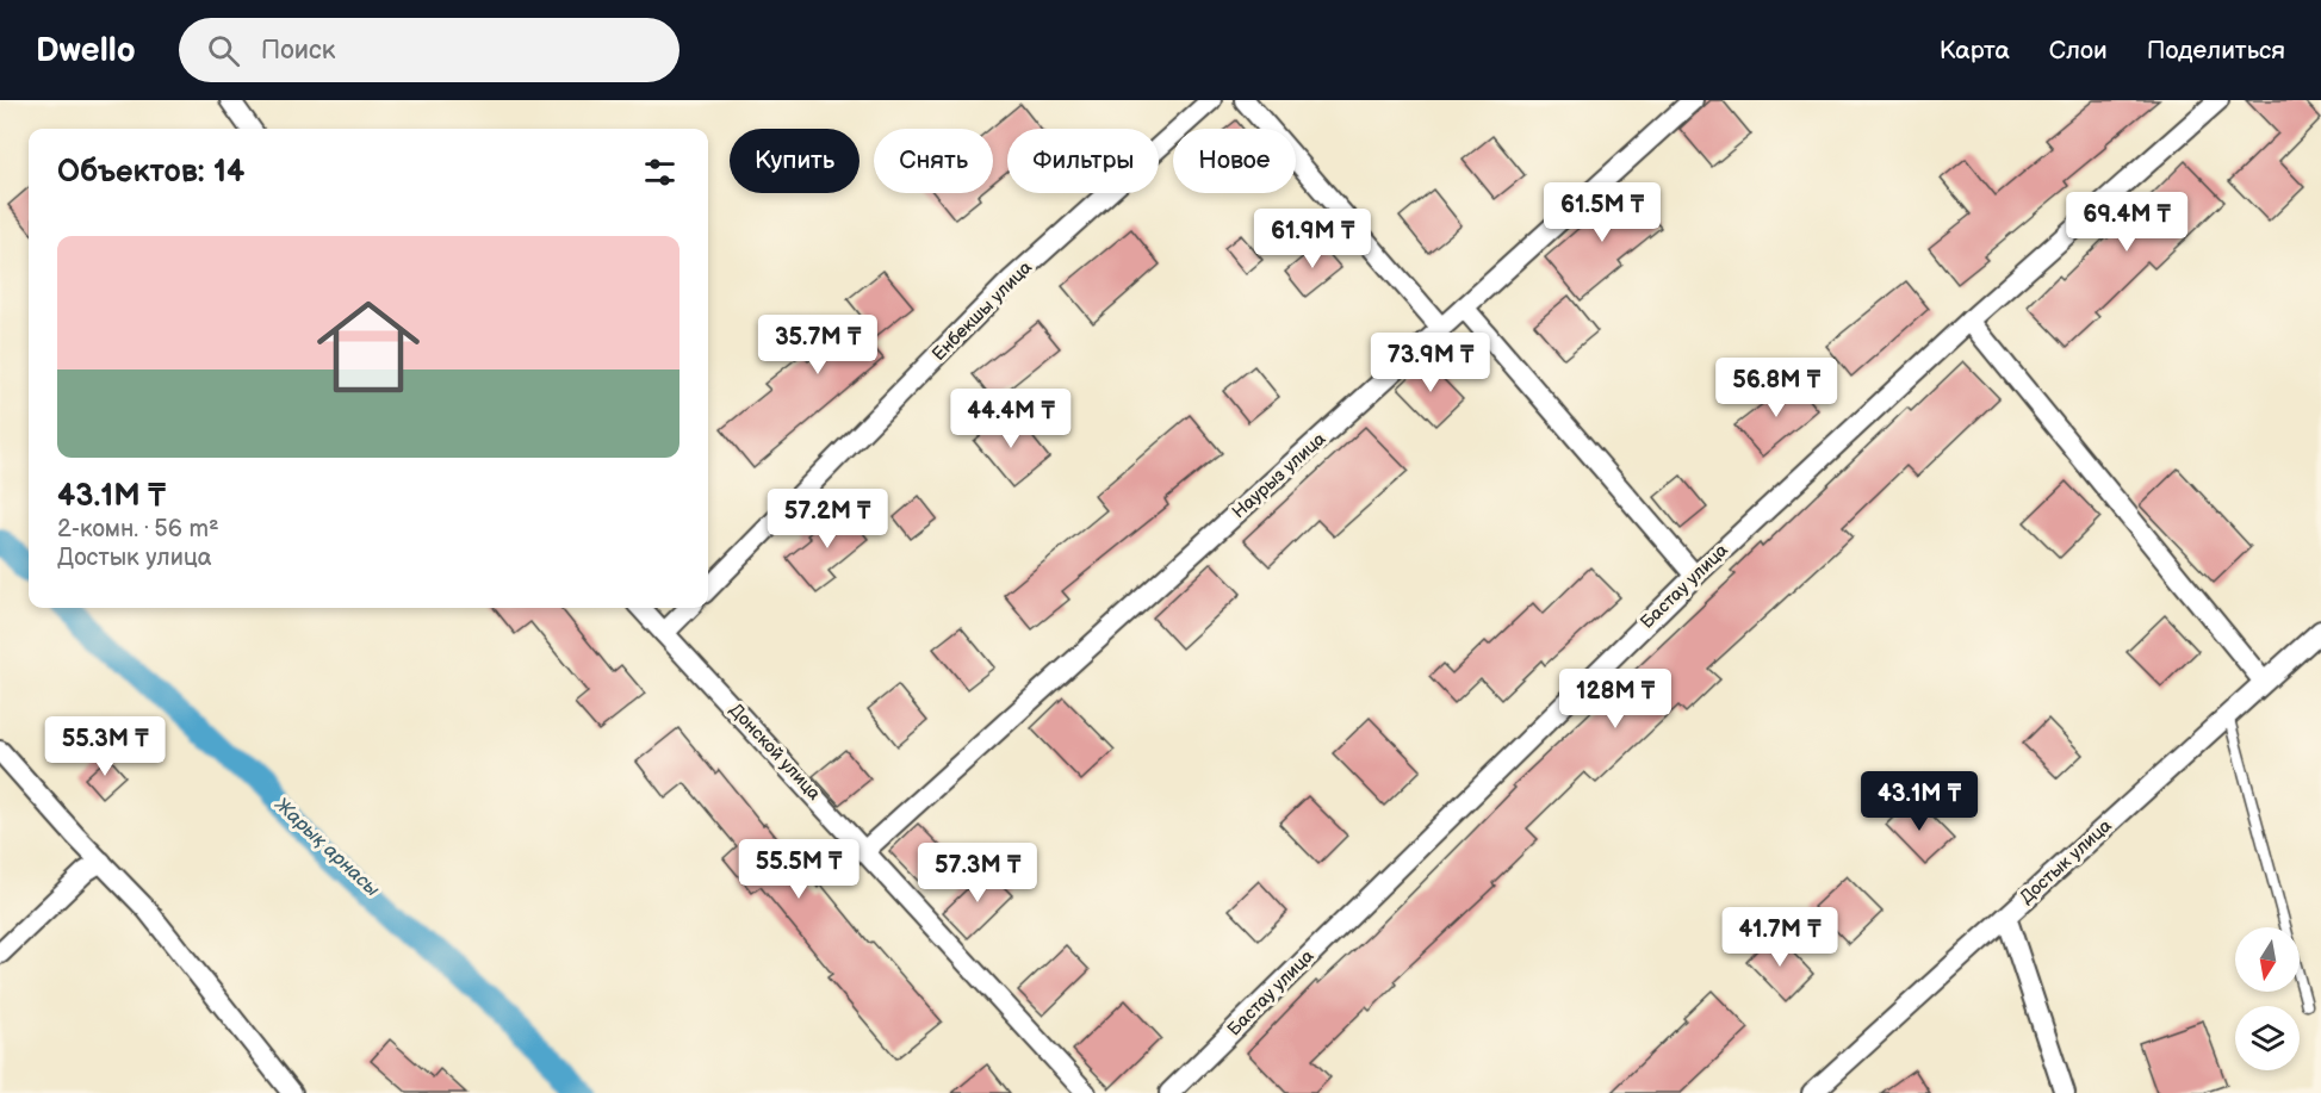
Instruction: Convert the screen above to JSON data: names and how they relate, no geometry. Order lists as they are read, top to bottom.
{
  "streets": {
    "street": [
      "Енбекшы улица",
      "Наурыз улица",
      "Бастау улица",
      "Донской улица",
      "Достык улица"
    ]
  },
  "crossings": [
    ["Наурыз улица", "Донской улица"]
  ],
  "water": ["Жарық арнасы"],
  "north": "bottom",
  "page": {
    "header": "Dwello",
    "search": "Поиск",
    "nav": ["Карта", "Слои", "Поделиться"],
    "chip": [
      "Купить",
      "Снять",
      "Фильтры",
      "Новое"
    ],
    "heading": "Объектов: 14",
    "price": [
      "61.5M ₸",
      "69.4M ₸",
      "61.9M ₸",
      "35.7M ₸",
      "73.9M ₸",
      "56.8M ₸",
      "44.4M ₸",
      "57.2M ₸",
      "128M ₸",
      "55.3M ₸",
      "43.1M ₸",
      "55.5M ₸",
      "57.3M ₸",
      "41.7M ₸"
    ],
    "list": [
      {
        "name": "43.1M ₸",
        "note": "2-комн. · 56 m² · Достык улица"
      }
    ]
  }
}
